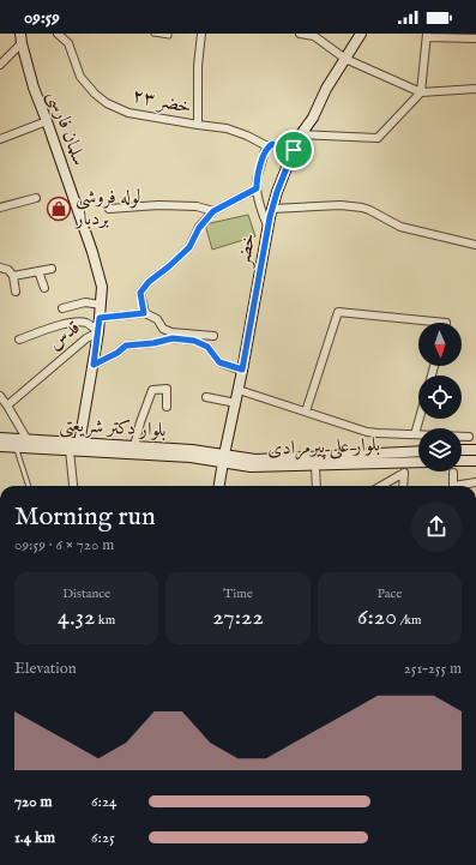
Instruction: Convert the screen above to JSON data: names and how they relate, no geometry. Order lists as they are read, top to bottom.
{
  "streets": {
    "street": [
      "خضر ۲۳",
      "سلمان فارسی",
      "خضر",
      "قدس",
      "بلوار دکتر شریعتی",
      "بلوار علی پیرمرادی"
    ]
  },
  "crossings": [
    ["سلمان فارسی", "قدس"],
    ["خضر", "بلوار دکتر شریعتی"],
    ["خضر", "بلوار علی پیرمرادی"],
    ["بلوار دکتر شریعتی", "بلوار علی پیرمرادی"]
  ],
  "places": {
    "shop": ["لوله فروشی بردبار"]
  },
  "north": "bottom",
  "page": {
    "status": "09:59",
    "heading": ["Morning run", "09:59 · 6 × 720 m"],
    "stats": [
      ["Distance", "4.32 km"],
      ["Time", "27:22"],
      ["Pace", "6:20 /km"]
    ],
    "chart": ["Elevation", "251–255 m"],
    "list": [
      {
        "name": "720 m",
        "note": "6:24"
      },
      {
        "name": "1.4 km",
        "note": "6:25"
      }
    ]
  }
}
